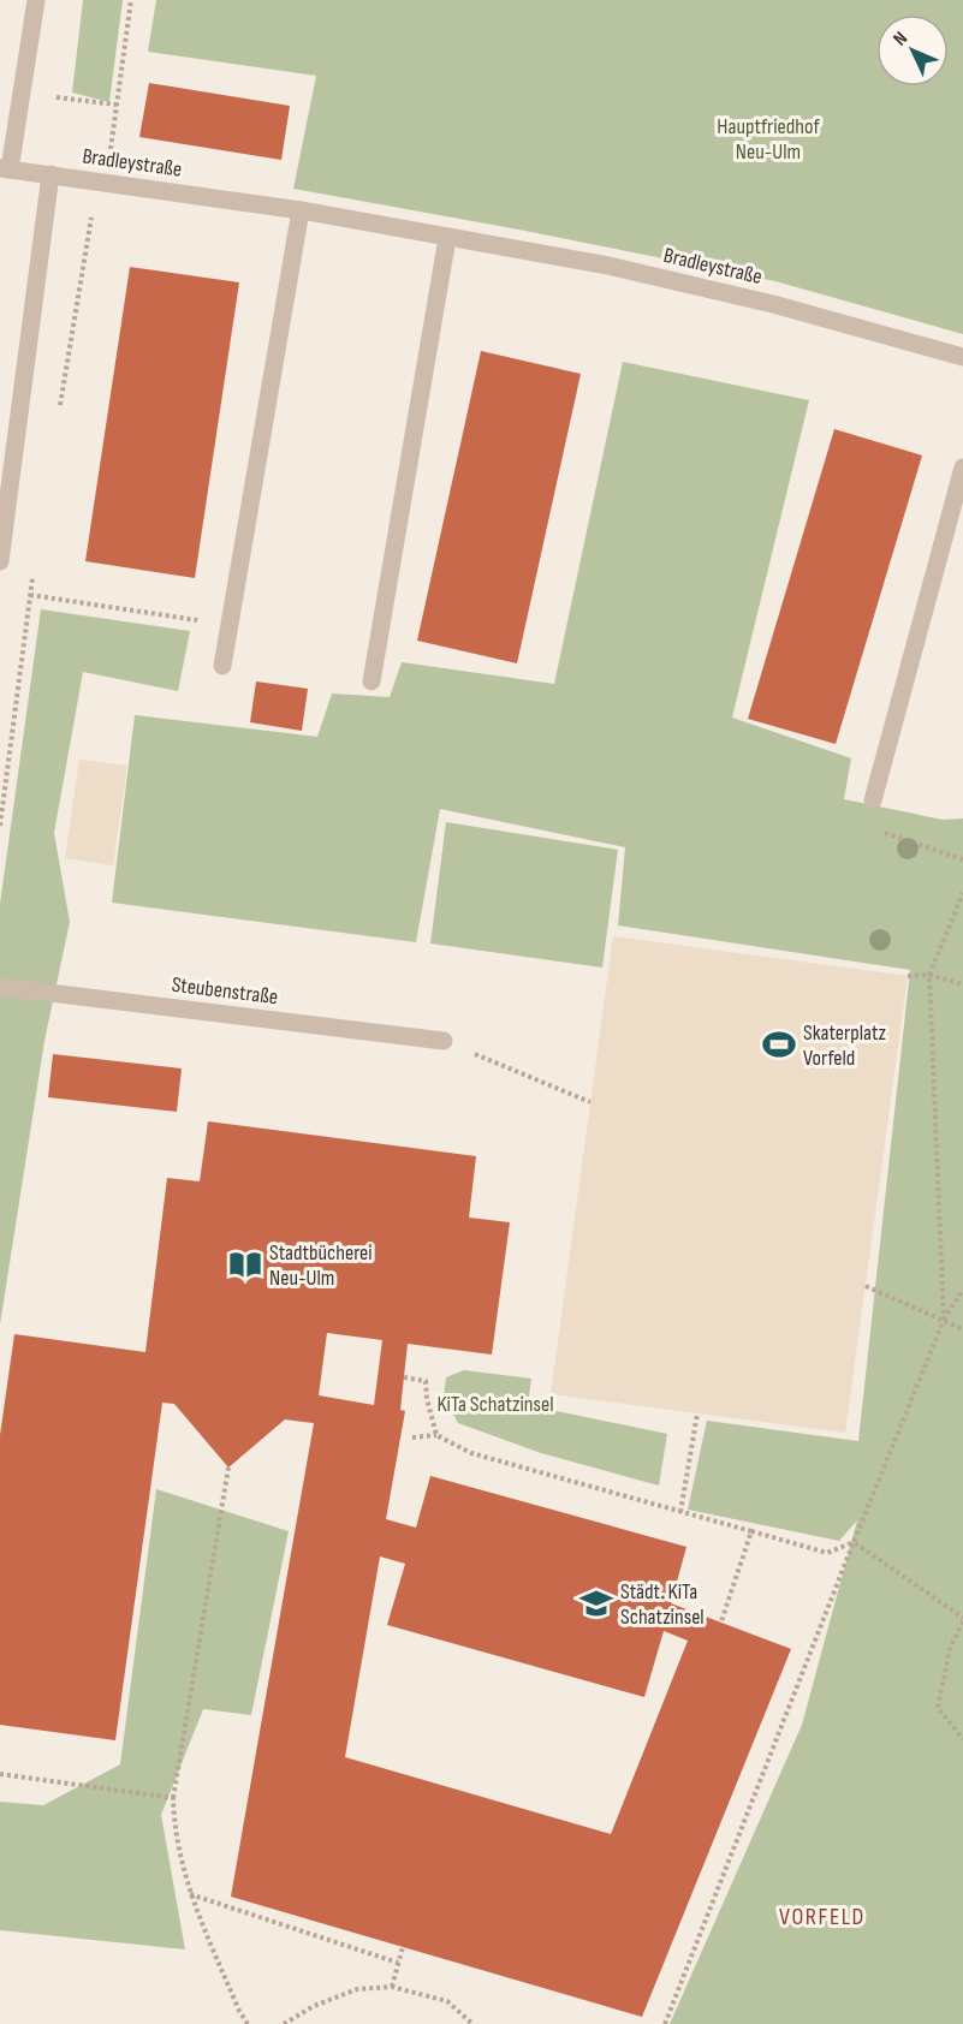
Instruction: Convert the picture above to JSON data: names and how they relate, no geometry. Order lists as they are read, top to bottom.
{
  "streets": {
    "street": ["Bradleystraße", "Steubenstraße"]
  },
  "districts": ["VORFELD"],
  "parks": ["Hauptfriedhof Neu-Ulm", "KiTa Schatzinsel"],
  "places": {
    "sports": ["Skaterplatz Vorfeld"],
    "library": ["Stadtbücherei Neu-Ulm"],
    "school or university": ["Städt. KiTa Schatzinsel"]
  },
  "north": "top left"
}
